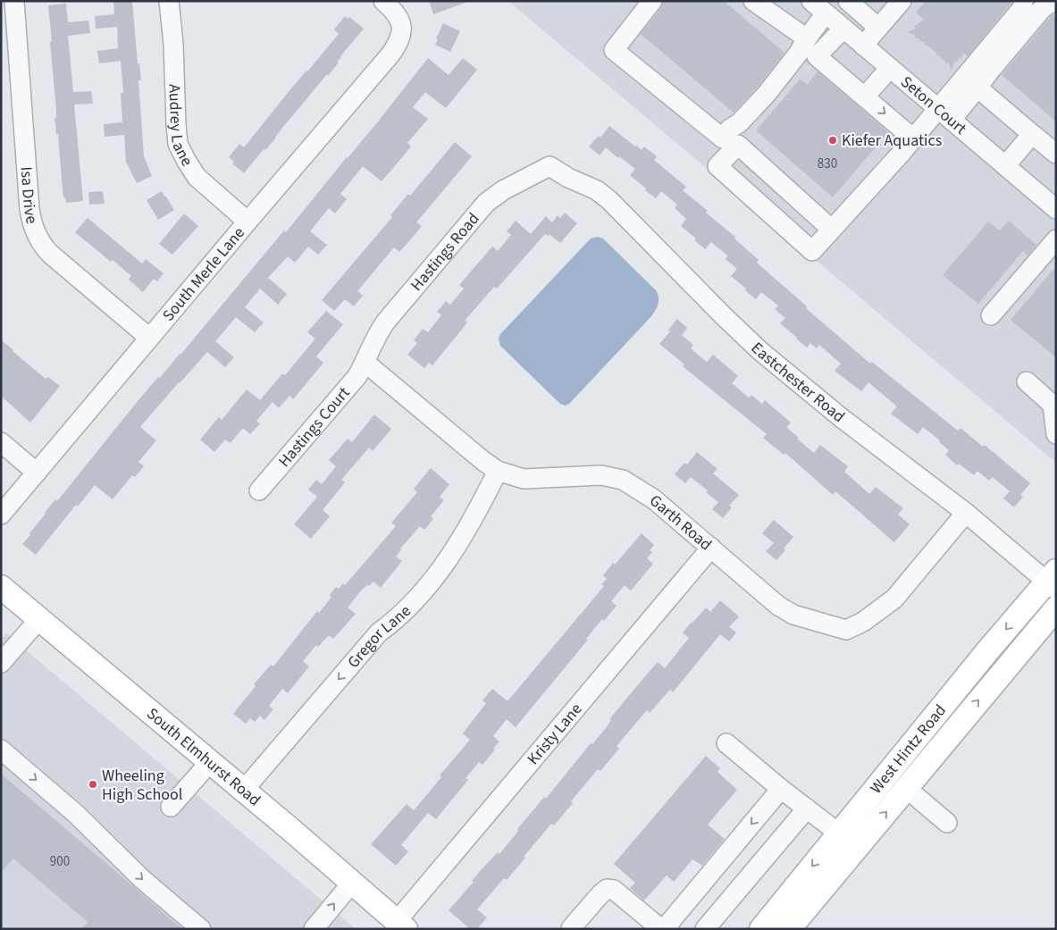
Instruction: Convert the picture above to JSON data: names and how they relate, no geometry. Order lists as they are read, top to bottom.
{
  "streets": {
    "main road": ["West Hintz Road", "South Elmhurst Road"],
    "street": [
      "Seton Court",
      "Audrey Lane",
      "Isa Drive",
      "Hastings Road",
      "South Merle Lane",
      "Eastchester Road",
      "Hastings Court",
      "Garth Road",
      "Gregor Lane",
      "Kristy Lane"
    ]
  },
  "crossings": [
    ["Audrey Lane", "South Merle Lane"],
    ["Isa Drive", "South Merle Lane"],
    ["Hastings Road", "Eastchester Road"],
    ["Hastings Road", "Hastings Court"],
    ["Hastings Road", "Garth Road"],
    ["Eastchester Road", "Garth Road"],
    ["Eastchester Road", "West Hintz Road"],
    ["Hastings Court", "Garth Road"],
    ["Garth Road", "Gregor Lane"],
    ["Garth Road", "Kristy Lane"],
    ["Gregor Lane", "South Elmhurst Road"],
    ["Kristy Lane", "South Elmhurst Road"]
  ],
  "one_way": ["Gregor Lane"],
  "places": ["Kiefer Aquatics", "Wheeling High School"],
  "house_numbers": ["830", "900"]
}
